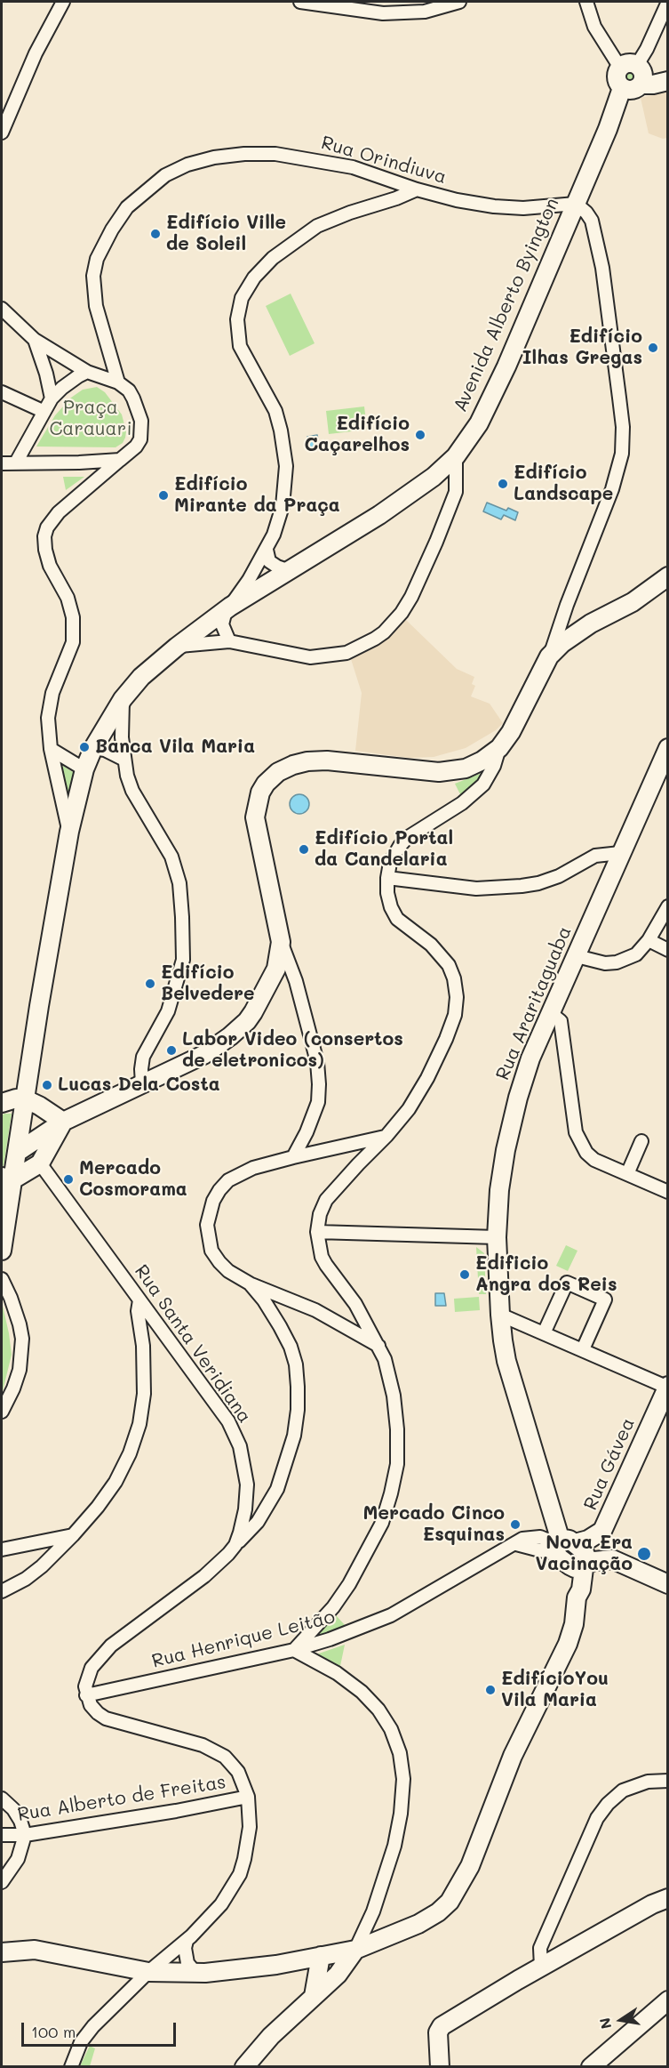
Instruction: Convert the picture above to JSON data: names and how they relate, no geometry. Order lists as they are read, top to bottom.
{
  "streets": {
    "street": [
      "Rua Orindiuva",
      "Avenida Alberto Byington",
      "Rua Araritaguaba",
      "Rua Santa Veridiana",
      "Rua Gávea",
      "Rua Henrique Leitão",
      "Rua Alberto de Freitas"
    ]
  },
  "crossings": [
    ["Rua Orindiuva", "Avenida Alberto Byington"],
    ["Rua Araritaguaba", "Rua Gávea"],
    ["Rua Araritaguaba", "Rua Henrique Leitão"],
    ["Rua Santa Veridiana", "Rua Henrique Leitão"],
    ["Rua Gávea", "Rua Henrique Leitão"]
  ],
  "parks": ["Praça Carauari"],
  "places": [
    "Edifício Ville de Soleil",
    "Edifício Ilhas Gregas",
    "Edifício Caçarelhos",
    "Edifício Landscape",
    "Edifício Mirante da Praça",
    "Banca Vila Maria",
    "Edifício Portal da Candelaria",
    "Edifício Belvedere",
    "Labor Video (consertos de eletronicos)",
    "Lucas Dela Costa",
    "Mercado Cosmorama",
    "Edificio Angra dos Reis",
    "Mercado Cinco Esquinas",
    "Nova Era Vacinação",
    "EdifícioYou Vila Maria"
  ],
  "scale_bar": "100 m",
  "north": "left"
}
